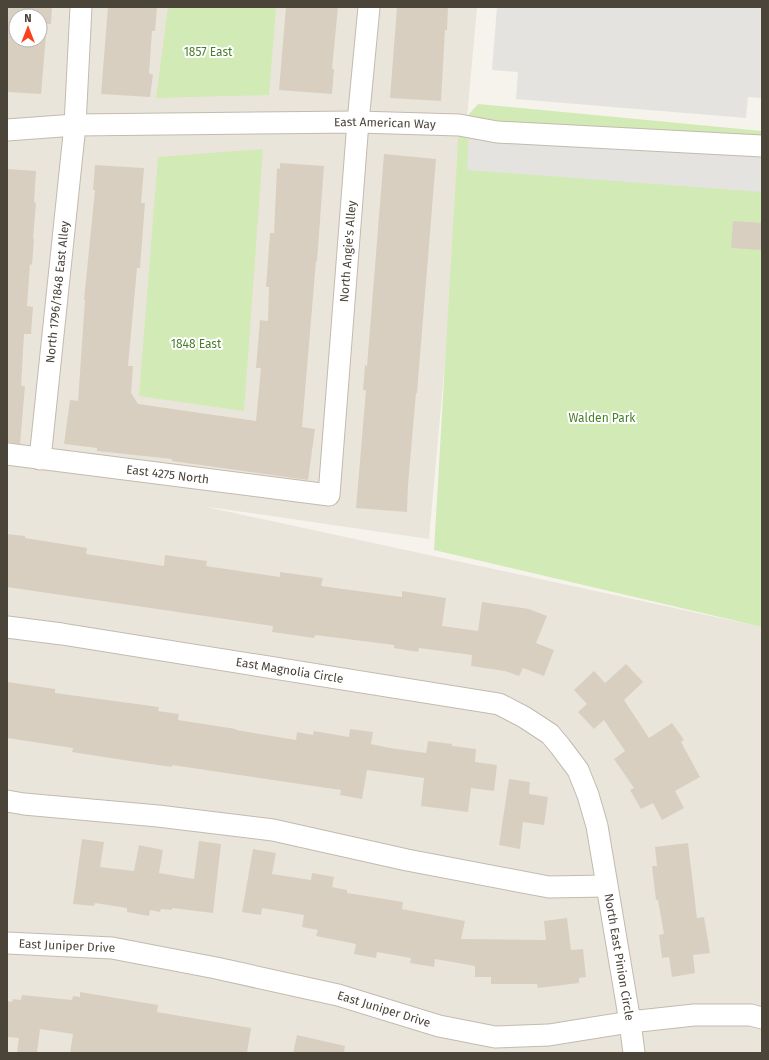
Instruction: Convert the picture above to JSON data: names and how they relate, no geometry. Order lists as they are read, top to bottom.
{
  "streets": {
    "street": [
      "East American Way",
      "North Angie's Alley",
      "North 1796/1848 East Alley",
      "East 4275 North",
      "East Magnolia Circle",
      "East Juniper Drive",
      "North East Pinion Circle"
    ]
  },
  "crossings": [
    ["East American Way", "North Angie's Alley"],
    ["East American Way", "North 1796/1848 East Alley"],
    ["North Angie's Alley", "East 4275 North"],
    ["North 1796/1848 East Alley", "East 4275 North"],
    ["East Magnolia Circle", "North East Pinion Circle"],
    ["East Juniper Drive", "North East Pinion Circle"]
  ],
  "parks": ["1857 East", "1848 East", "Walden Park"],
  "north": "top"
}
